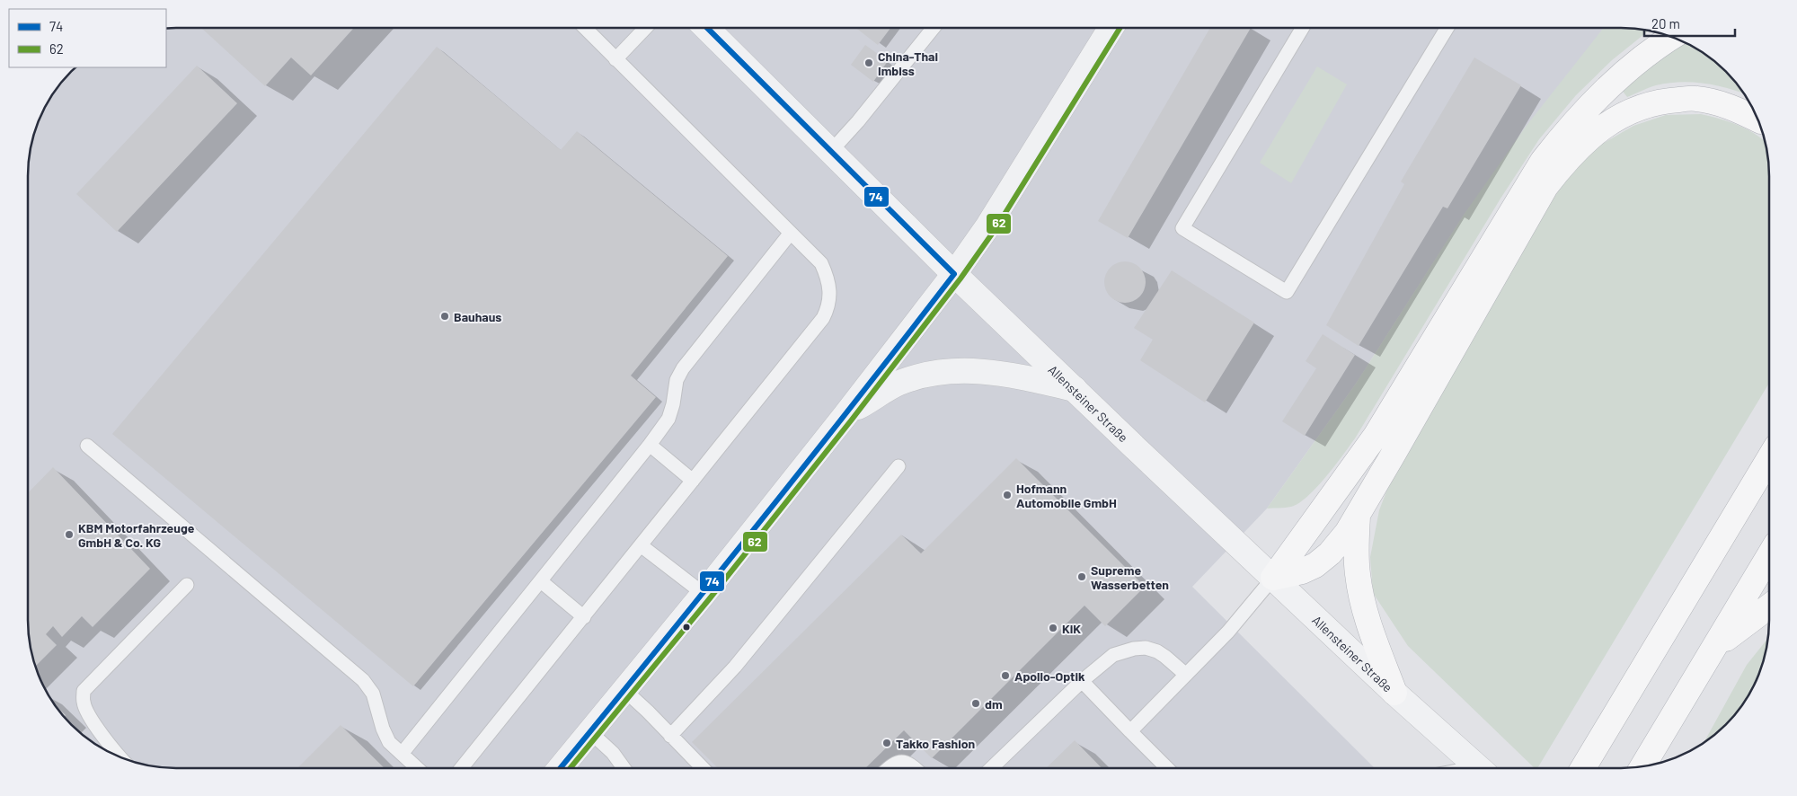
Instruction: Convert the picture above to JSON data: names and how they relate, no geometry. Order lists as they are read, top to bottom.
{
  "streets": {
    "street": ["Allensteiner Straße"]
  },
  "places": [
    "China-Thai Imbiss",
    "Bauhaus",
    "Hofmann Automobile GmbH",
    "KBM Motorfahrzeuge GmbH & Co. KG",
    "Supreme Wasserbetten",
    "KiK",
    "Apollo-Optik",
    "dm",
    "Takko Fashion"
  ],
  "lines": ["transit line 62", "transit line 74"],
  "legend": ["74", "62"],
  "scale_bar": "20 m"
}
